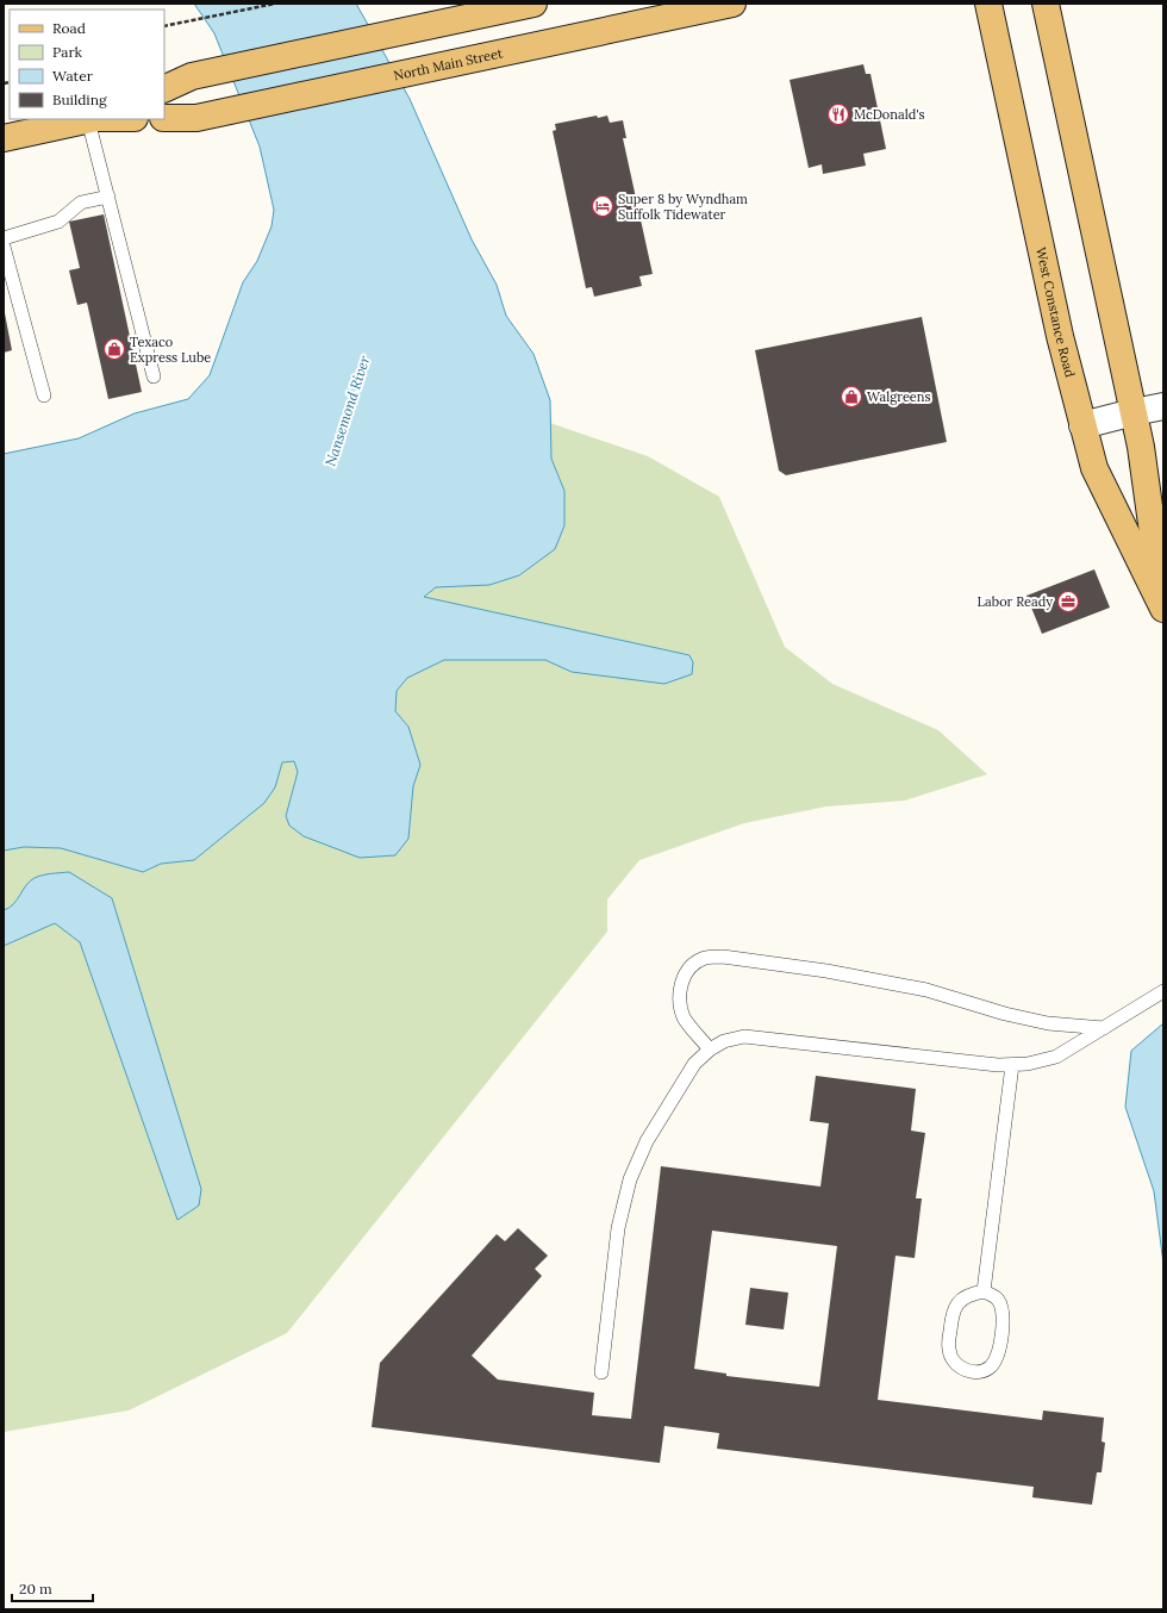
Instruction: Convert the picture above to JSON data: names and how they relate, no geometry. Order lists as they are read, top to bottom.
{
  "streets": {
    "main road": ["North Main Street", "West Constance Road"]
  },
  "water": ["Nansemond River"],
  "places": {
    "restaurant": ["McDonald's"],
    "hotel": ["Super 8 by Wyndham Suffolk Tidewater"],
    "shop": ["Texaco Express Lube", "Walgreens"],
    "office": ["Labor Ready"]
  },
  "legend": [
    "Road",
    "Park",
    "Water",
    "Building"
  ],
  "scale_bar": "20 m"
}
